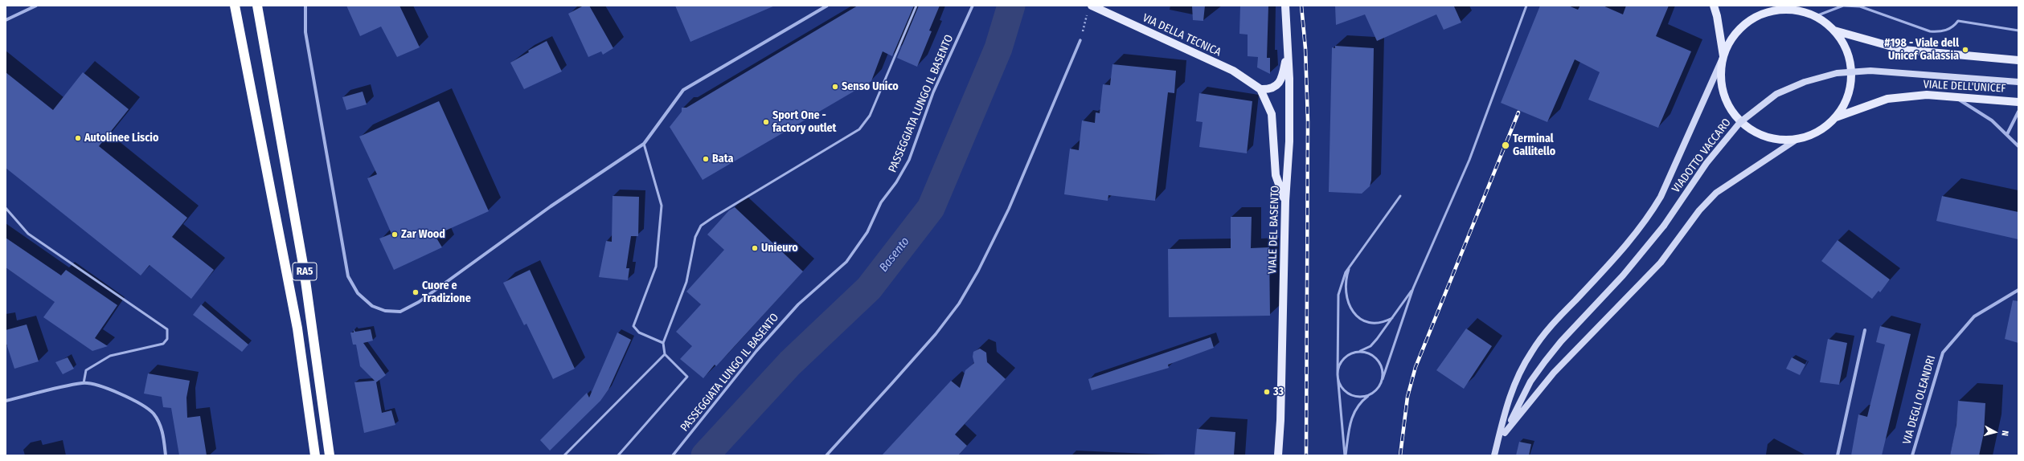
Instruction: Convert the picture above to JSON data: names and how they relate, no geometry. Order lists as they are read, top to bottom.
{
  "streets": {
    "highway": ["RA5"],
    "main road": [
      "VIA DELLA TECNICA",
      "VIALE DELL'UNICEF",
      "VIADOTTO VACCARO",
      "VIALE DEL BASENTO"
    ],
    "street": ["PASSEGGIATA LUNGO IL BASENTO", "VIA DEGLI OLEANDRI"]
  },
  "water": ["Basento"],
  "places": [
    "#198 - Viale dell Unicef Galassia",
    "Senso Unico",
    "Sport One - factory outlet",
    "Autolinee Liscio",
    "Terminal Gallitello",
    "Bata",
    "Zar Wood",
    "Unieuro",
    "Cuore e Tradizione",
    "33"
  ],
  "north": "right"
}
